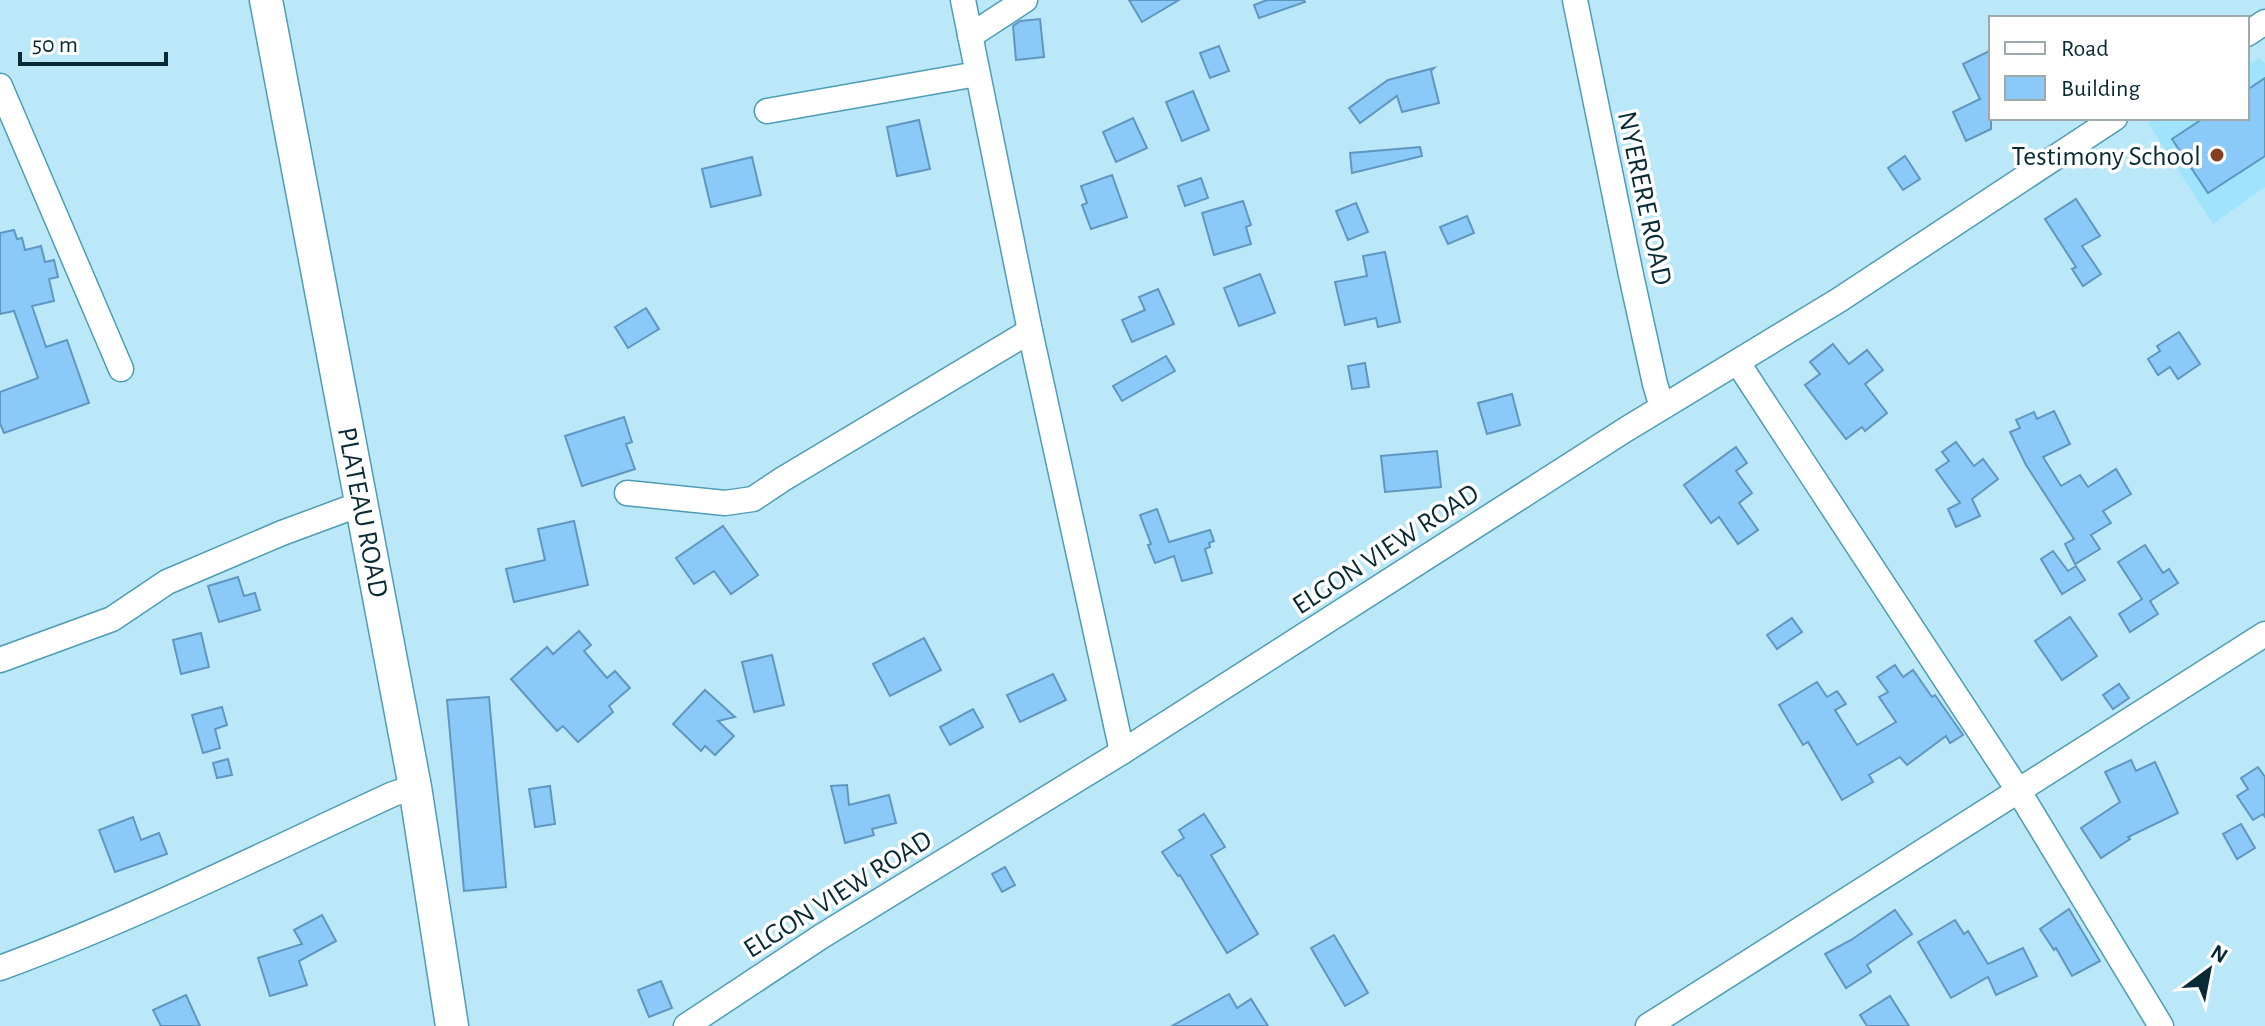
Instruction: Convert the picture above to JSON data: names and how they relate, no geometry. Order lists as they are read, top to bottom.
{
  "streets": {
    "street": ["NYERERE ROAD", "PLATEAU ROAD", "ELGON VIEW ROAD"]
  },
  "crossings": [
    ["NYERERE ROAD", "ELGON VIEW ROAD"]
  ],
  "places": ["Testimony School"],
  "legend": ["Road", "Building"],
  "scale_bar": "50 m",
  "north": "top right"
}
